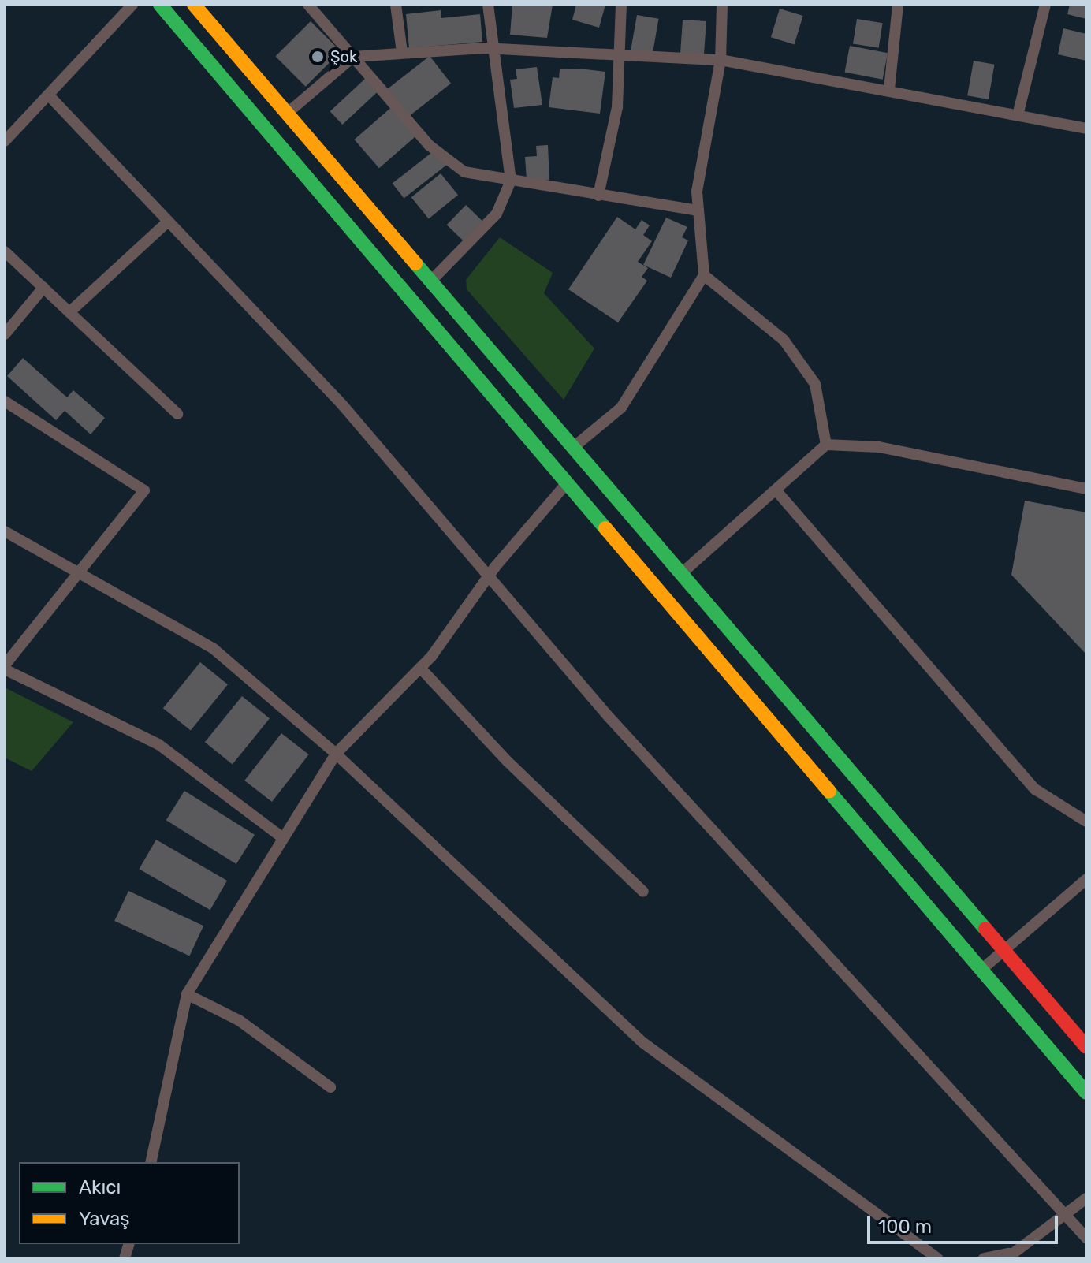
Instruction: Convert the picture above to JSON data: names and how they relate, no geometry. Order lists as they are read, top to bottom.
{
  "places": ["Şok"],
  "legend": ["Akıcı", "Yavaş"],
  "scale_bar": "100 m"
}
